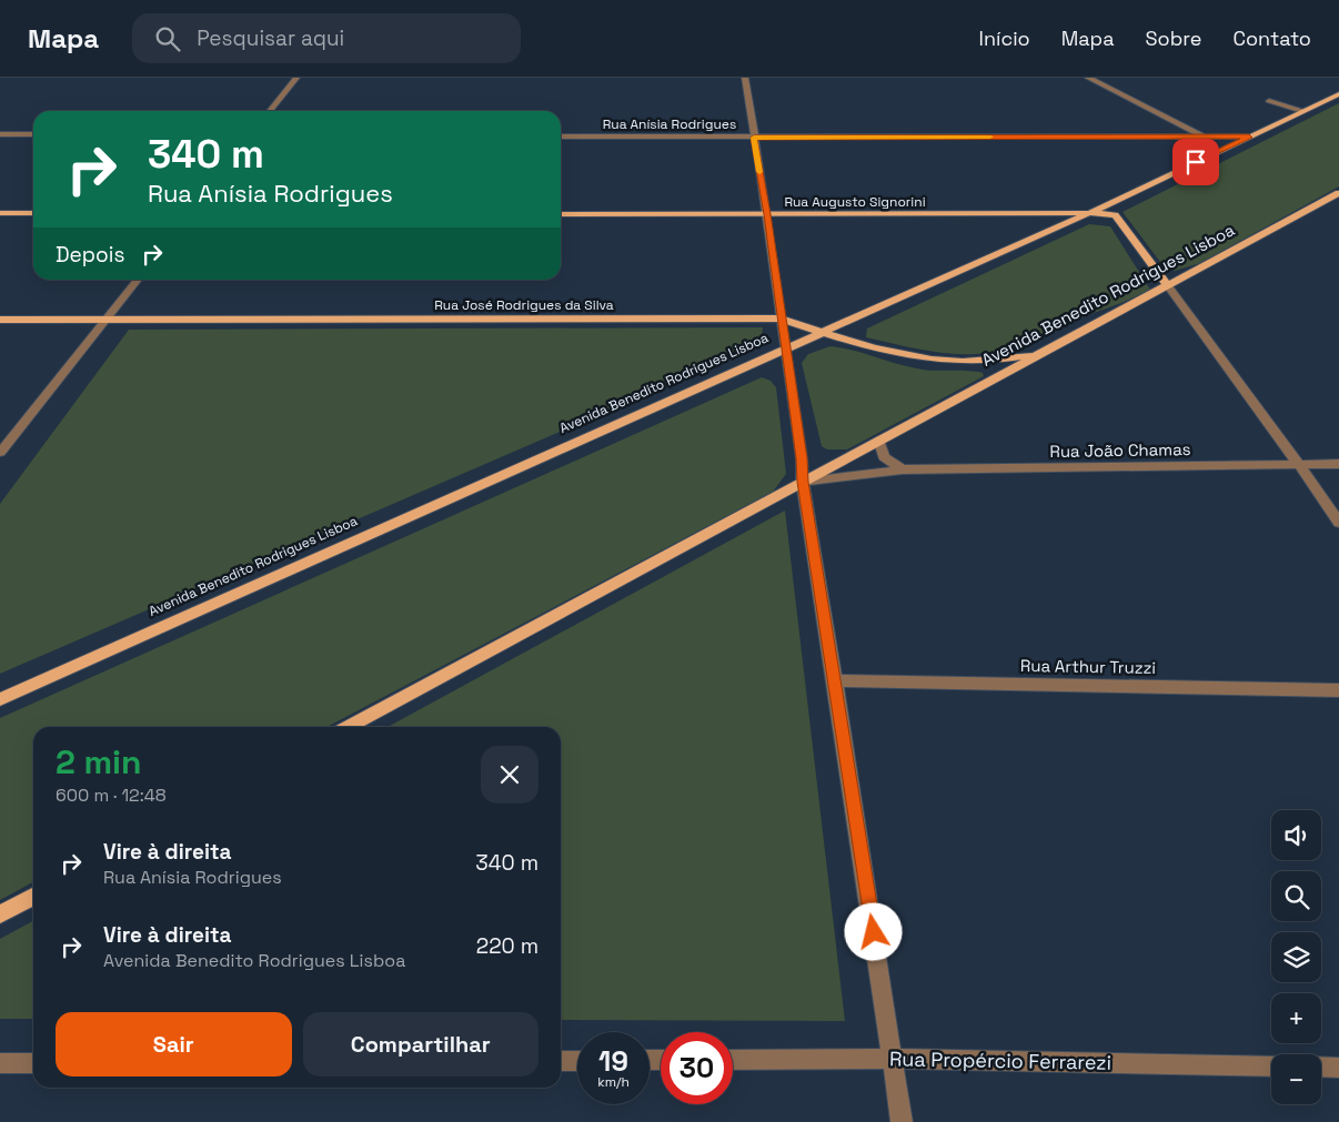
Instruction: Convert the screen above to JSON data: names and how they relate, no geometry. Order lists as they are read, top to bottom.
{
  "streets": {
    "main road": ["Rua Augusto Signorini", "Avenida Benedito Rodrigues Lisboa", "Rua José Rodrigues da Silva"],
    "street": [
      "Rua Anísia Rodrigues",
      "Rua João Chamas",
      "Rua Arthur Truzzi",
      "Rua Propércio Ferrarezi"
    ]
  },
  "crossings": [
    ["Rua Anísia Rodrigues", "Avenida Benedito Rodrigues Lisboa"],
    ["Rua Augusto Signorini", "Avenida Benedito Rodrigues Lisboa"],
    ["Avenida Benedito Rodrigues Lisboa", "Rua José Rodrigues da Silva"],
    ["Avenida Benedito Rodrigues Lisboa", "Rua João Chamas"]
  ],
  "page": {
    "header": "Mapa",
    "search": "Pesquisar aqui",
    "nav": [
      "Início",
      "Mapa",
      "Sobre",
      "Contato"
    ],
    "turn": ["340 m", "Rua Anísia Rodrigues"],
    "then": "Depois",
    "heading": ["2 min", "600 m · 12:48"],
    "map_buttons": ["+", "−"],
    "list": [
      {
        "name": "Vire à direita",
        "note": "Rua Anísia Rodrigues",
        "value": "340 m"
      },
      {
        "name": "Vire à direita",
        "note": "Avenida Benedito Rodrigues Lisboa",
        "value": "220 m"
      }
    ],
    "buttons": ["Sair", "Compartilhar"],
    "speed": "19 km/h",
    "limit": "30"
  }
}
